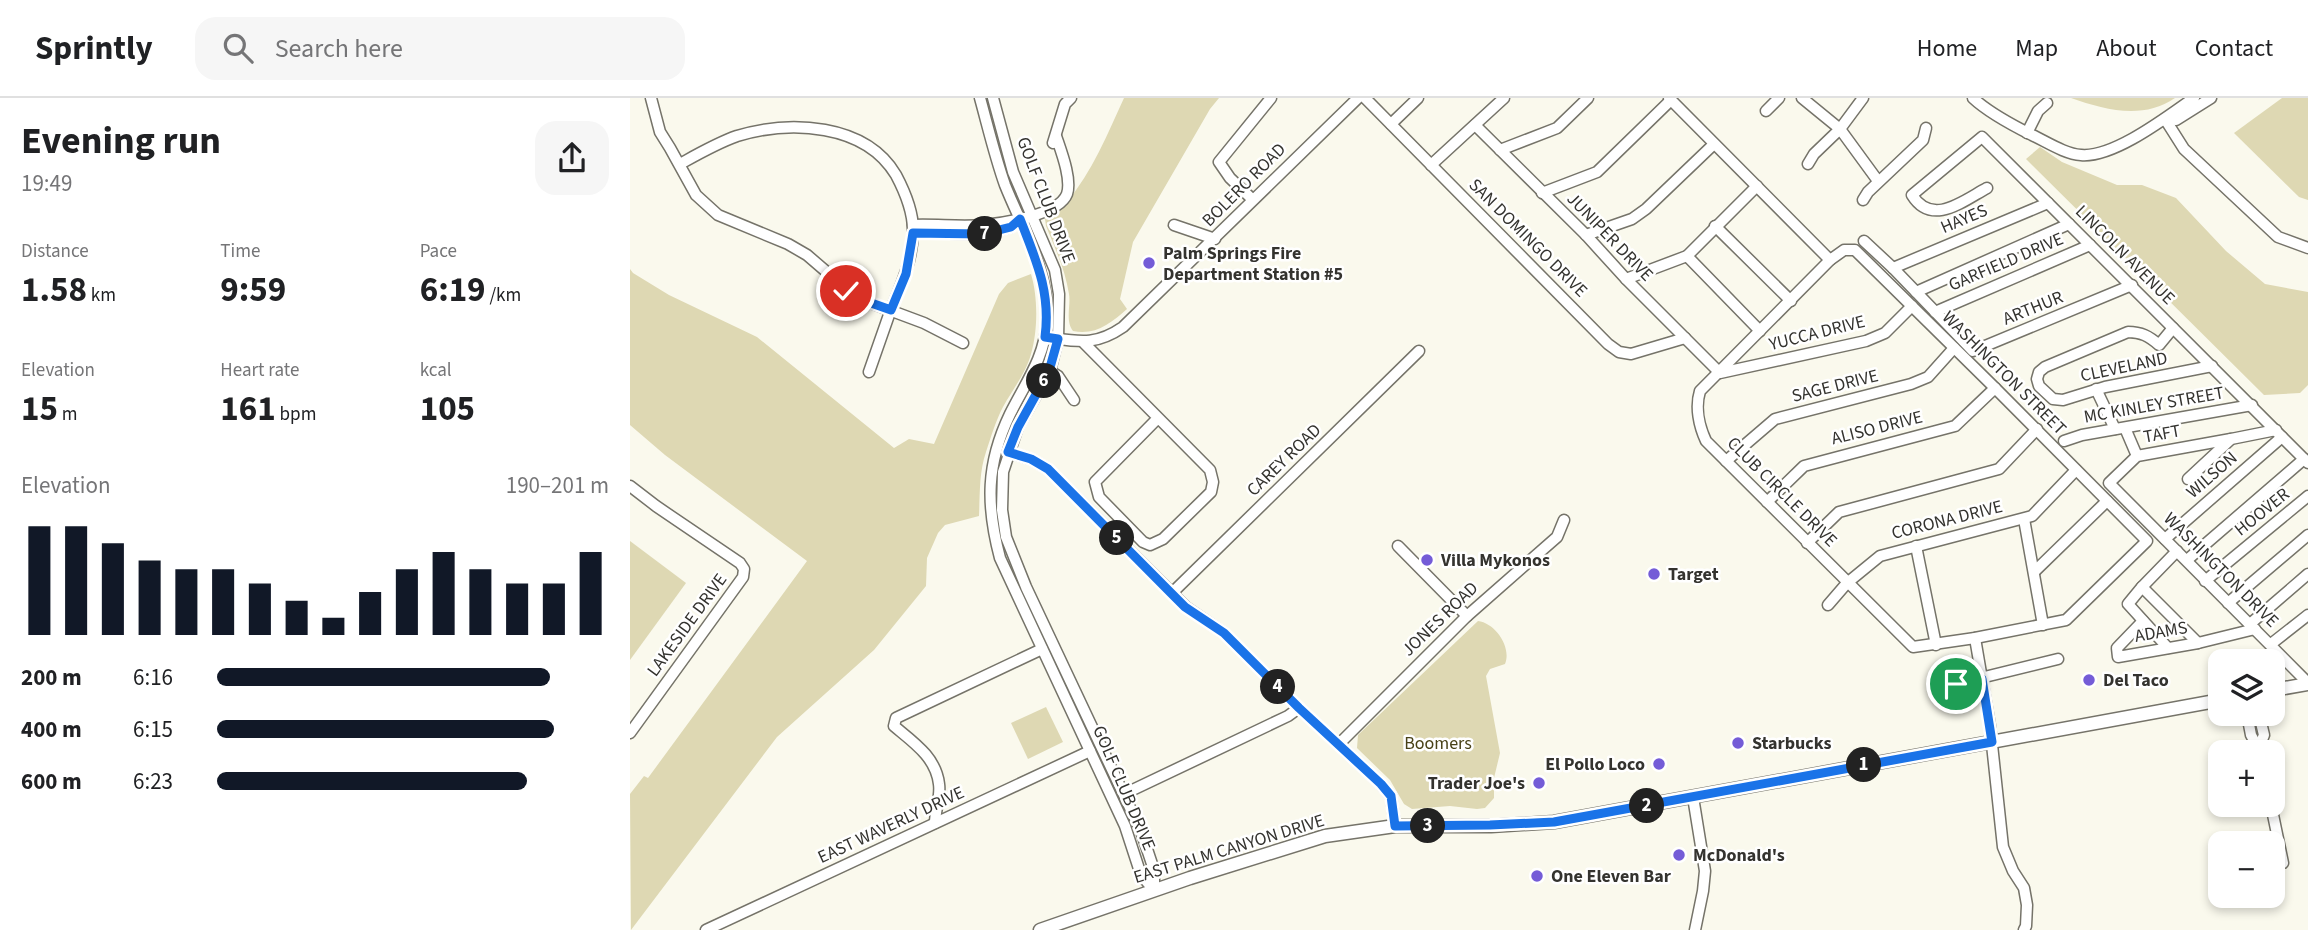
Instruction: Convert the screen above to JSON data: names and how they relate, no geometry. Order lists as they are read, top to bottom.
{
  "streets": {
    "main road": ["EAST PALM CANYON DRIVE"],
    "street": [
      "BOLERO ROAD",
      "GOLF CLUB DRIVE",
      "HAYES",
      "JUNIPER DRIVE",
      "SAN DOMINGO DRIVE",
      "LINCOLN AVENUE",
      "GARFIELD DRIVE",
      "ARTHUR",
      "YUCCA DRIVE",
      "CLEVELAND",
      "WASHINGTON STREET",
      "SAGE DRIVE",
      "MC KINLEY STREET",
      "ALISO DRIVE",
      "TAFT",
      "CAREY ROAD",
      "WILSON",
      "CLUB CIRCLE DRIVE",
      "HOOVER",
      "CORONA DRIVE",
      "WASHINGTON DRIVE",
      "JONES ROAD",
      "LAKESIDE DRIVE",
      "ADAMS",
      "EAST WAVERLY DRIVE"
    ]
  },
  "crossings": [
    ["BOLERO ROAD", "GOLF CLUB DRIVE"],
    ["GOLF CLUB DRIVE", "EAST WAVERLY DRIVE"],
    ["GOLF CLUB DRIVE", "EAST PALM CANYON DRIVE"],
    ["HAYES", "LINCOLN AVENUE"],
    ["HAYES", "ARTHUR"],
    ["JUNIPER DRIVE", "SAN DOMINGO DRIVE"],
    ["JUNIPER DRIVE", "YUCCA DRIVE"],
    ["JUNIPER DRIVE", "CLUB CIRCLE DRIVE"],
    ["LINCOLN AVENUE", "GARFIELD DRIVE"],
    ["LINCOLN AVENUE", "ARTHUR"],
    ["LINCOLN AVENUE", "CLEVELAND"],
    ["LINCOLN AVENUE", "MC KINLEY STREET"],
    ["LINCOLN AVENUE", "TAFT"],
    ["LINCOLN AVENUE", "WILSON"],
    ["GARFIELD DRIVE", "ARTHUR"],
    ["YUCCA DRIVE", "WASHINGTON STREET"],
    ["YUCCA DRIVE", "CLUB CIRCLE DRIVE"],
    ["WASHINGTON STREET", "SAGE DRIVE"],
    ["WASHINGTON STREET", "ALISO DRIVE"],
    ["WASHINGTON STREET", "CLUB CIRCLE DRIVE"],
    ["WASHINGTON STREET", "CORONA DRIVE"],
    ["SAGE DRIVE", "CLUB CIRCLE DRIVE"],
    ["ALISO DRIVE", "CLUB CIRCLE DRIVE"],
    ["TAFT", "WILSON"],
    ["TAFT", "WASHINGTON DRIVE"],
    ["WILSON", "WASHINGTON DRIVE"],
    ["CLUB CIRCLE DRIVE", "CORONA DRIVE"],
    ["HOOVER", "WASHINGTON DRIVE"],
    ["WASHINGTON DRIVE", "ADAMS"]
  ],
  "parks": ["Boomers"],
  "places": [
    "Palm Springs Fire Department Station #5",
    "Villa Mykonos",
    "Target",
    "Del Taco",
    "Starbucks",
    "El Pollo Loco",
    "Trader Joe's",
    "McDonald's",
    "One Eleven Bar"
  ],
  "page": {
    "header": "Sprintly",
    "search": "Search here",
    "nav": [
      "Home",
      "Map",
      "About",
      "Contact"
    ],
    "heading": ["Evening run", "19:49"],
    "pins": [
      "7",
      "6",
      "5",
      "4",
      "1",
      "2",
      "3"
    ],
    "stats": [
      ["Distance", "1.58 km"],
      ["Time", "9:59"],
      ["Pace", "6:19 /km"],
      ["Elevation", "15 m"],
      ["Heart rate", "161 bpm"],
      ["kcal", "105"]
    ],
    "chart": ["Elevation", "190–201 m"],
    "map_buttons": ["+", "−"],
    "list": [
      {
        "name": "200 m",
        "note": "6:16"
      },
      {
        "name": "400 m",
        "note": "6:15"
      },
      {
        "name": "600 m",
        "note": "6:23"
      }
    ]
  }
}
